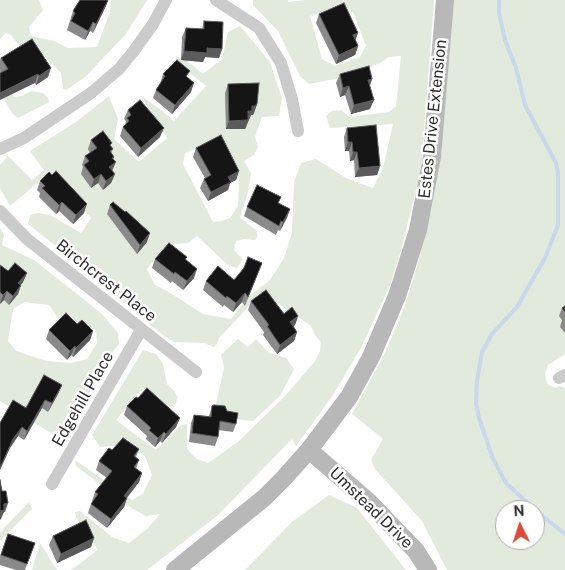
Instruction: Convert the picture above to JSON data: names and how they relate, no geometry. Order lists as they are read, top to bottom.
{
  "streets": {
    "main road": ["Estes Drive Extension", "Umstead Drive"],
    "street": ["Birchcrest Place", "Edgehill Place"]
  },
  "crossings": [
    ["Estes Drive Extension", "Umstead Drive"],
    ["Birchcrest Place", "Edgehill Place"]
  ],
  "north": "top"
}
